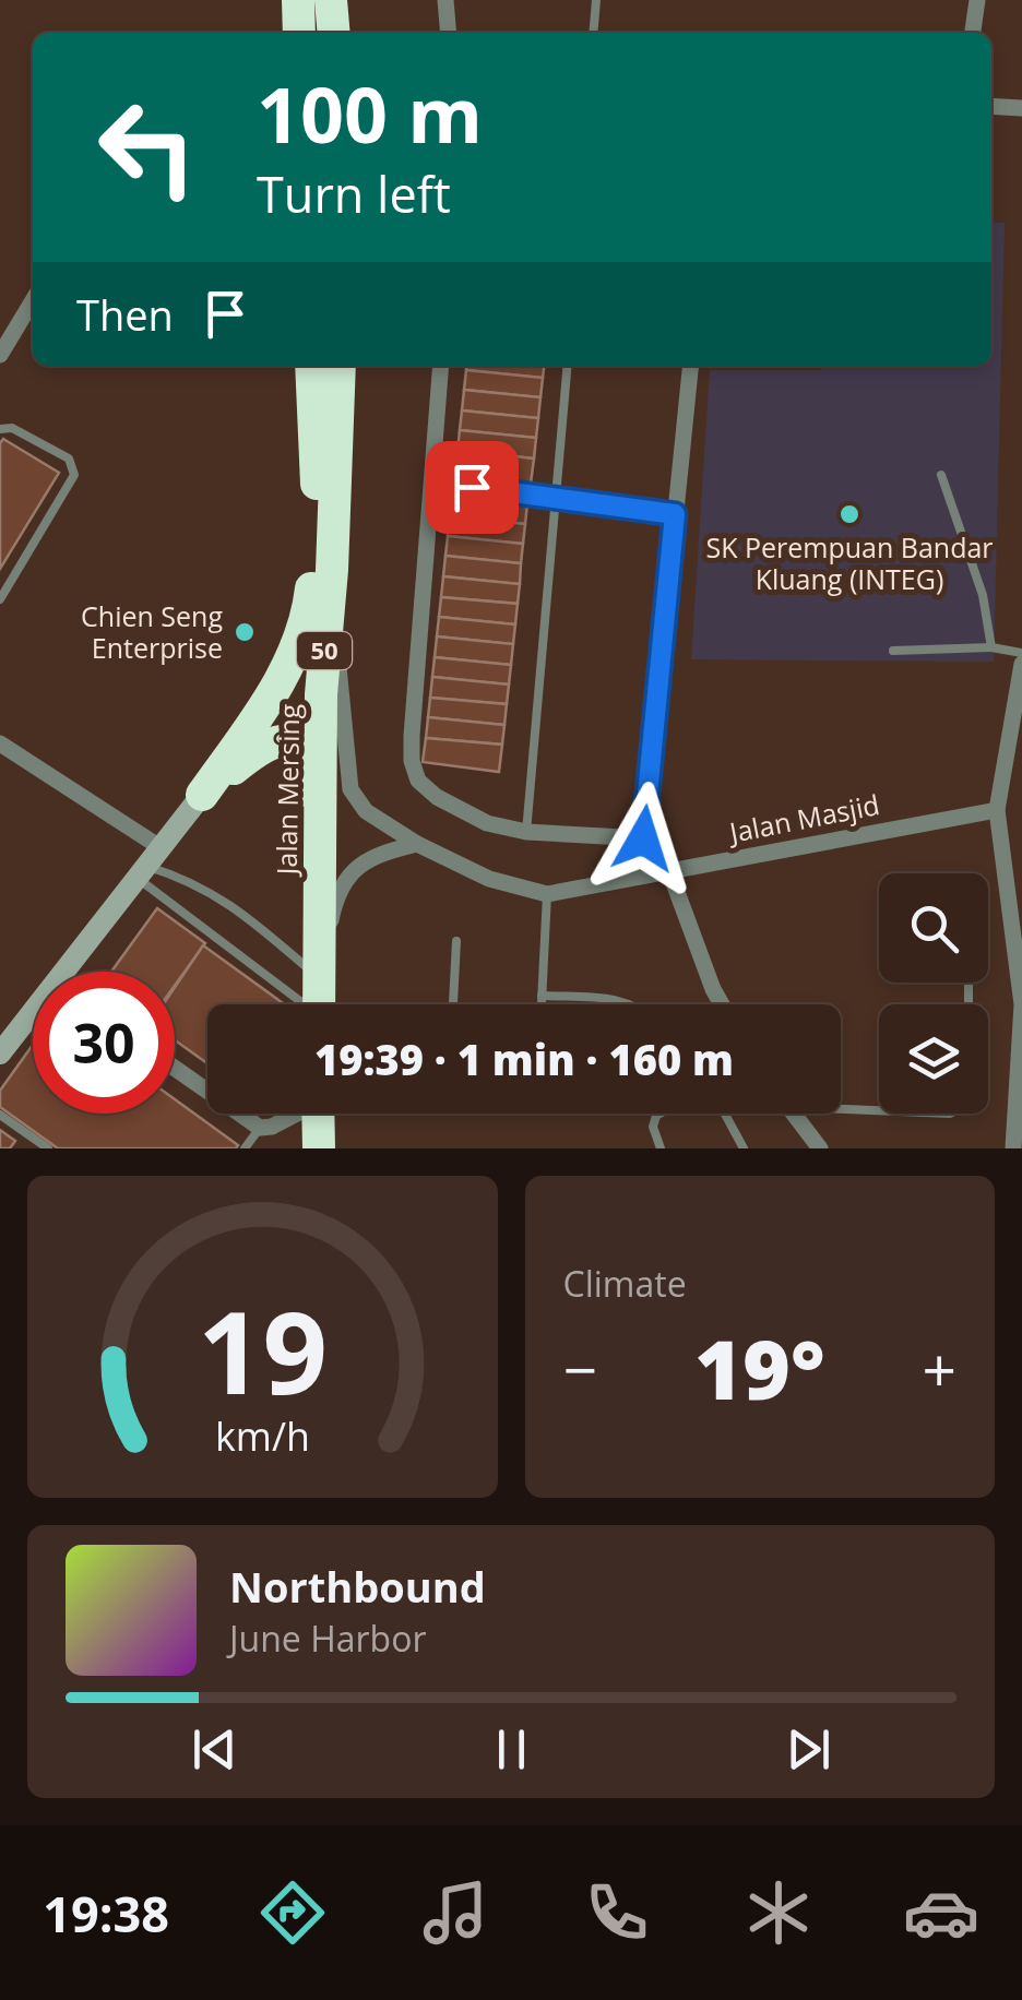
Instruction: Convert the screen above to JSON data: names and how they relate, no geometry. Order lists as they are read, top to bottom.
{
  "streets": {
    "highway": ["50", "Jalan Mersing"],
    "street": ["Jalan Masjid"]
  },
  "crossings": [
    ["Jalan Mersing", "Jalan Masjid"]
  ],
  "places": ["SK Perempuan Bandar Kluang (INTEG)", "Chien Seng Enterprise"],
  "page": {
    "turn": ["100 m", "Turn left"],
    "then": "Then",
    "limit": "30",
    "trip": "19:39 · 1 min · 160 m",
    "tile": "Climate",
    "heat": ["−", "19°", "+"],
    "song": ["Northbound", "June Harbor"],
    "tabs": "19:38",
    "gauge": ["19", "km/h"]
  }
}
